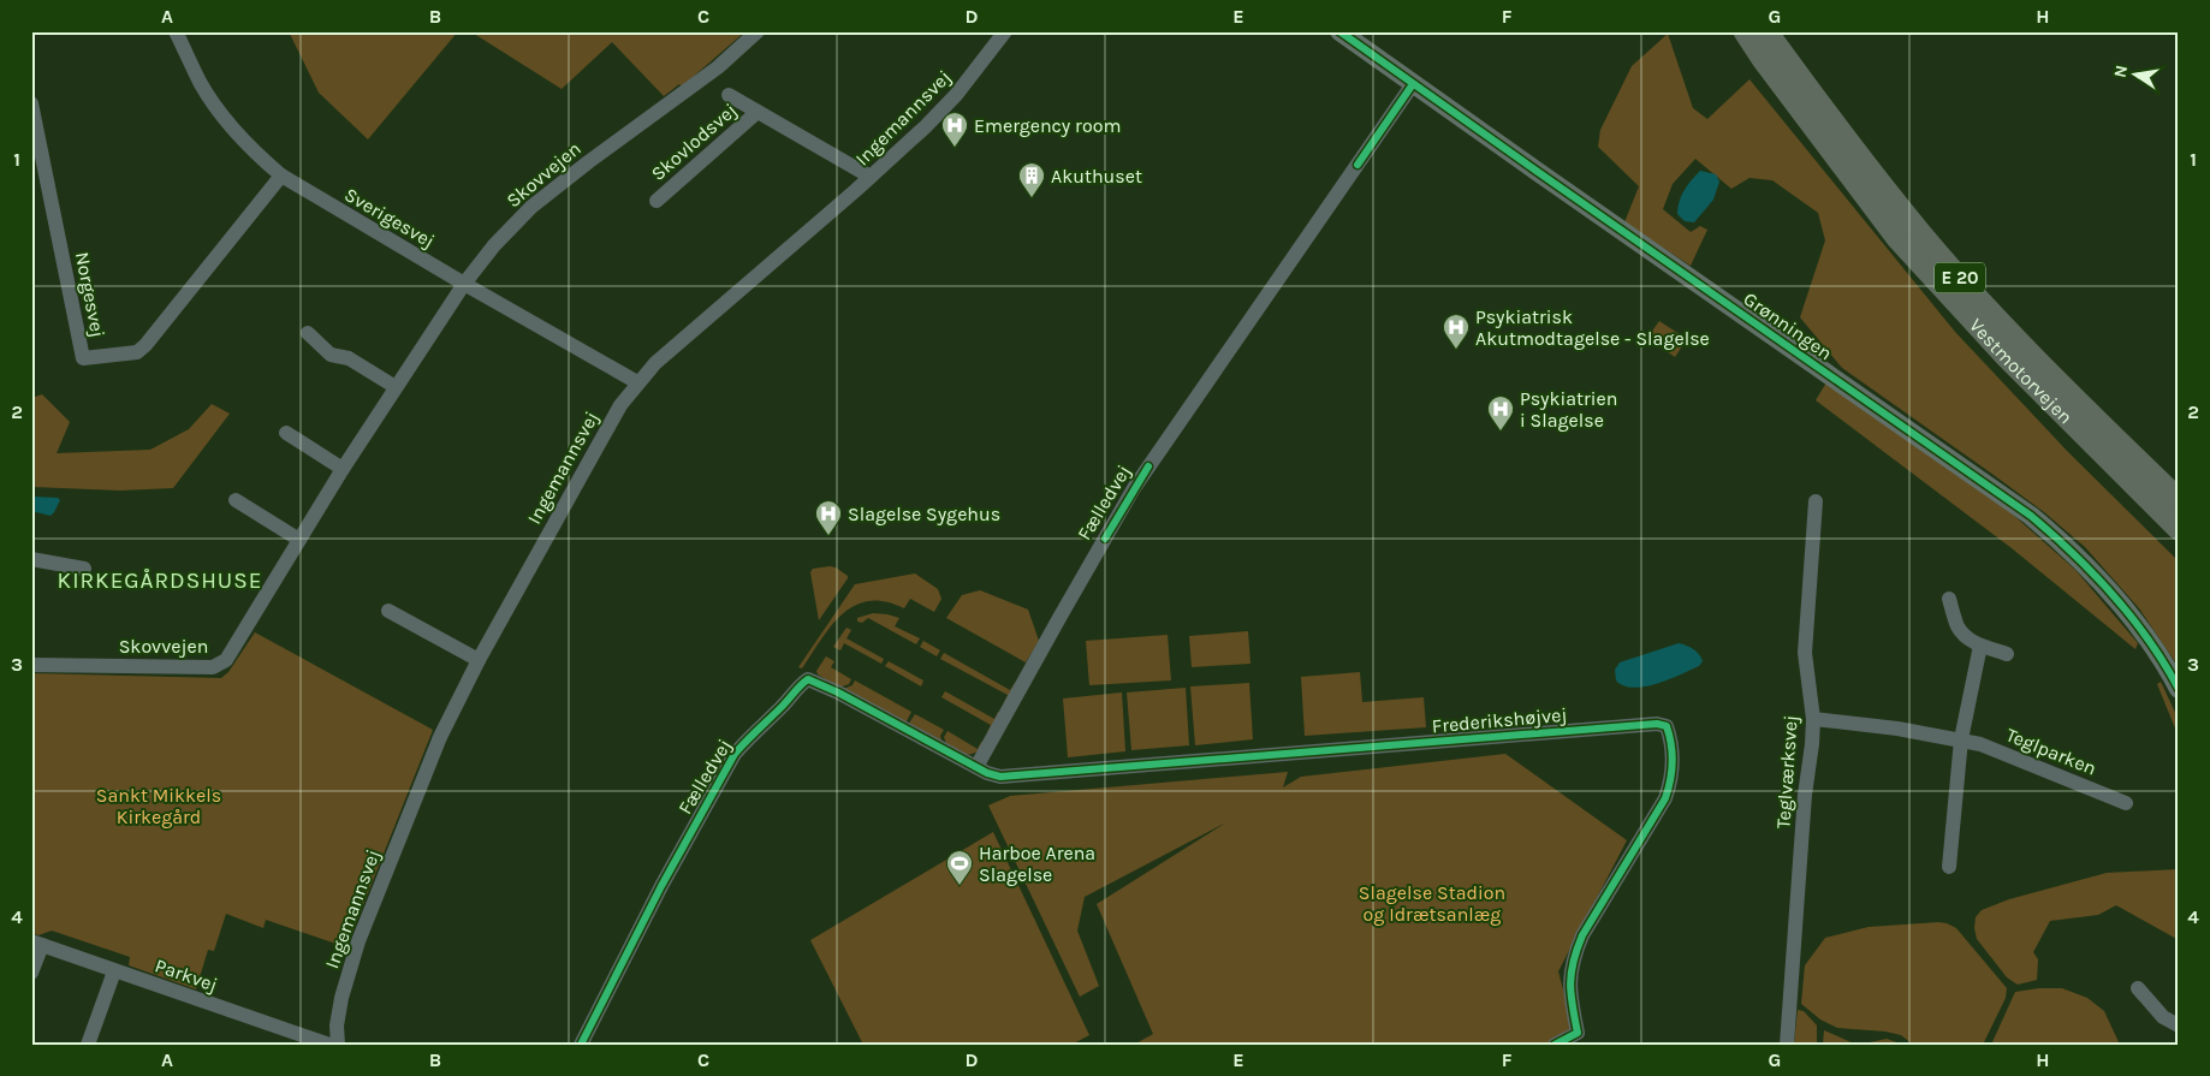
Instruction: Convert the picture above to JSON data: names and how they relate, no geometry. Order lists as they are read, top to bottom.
{
  "streets": {
    "highway": ["E 20", "Vestmotorvejen"],
    "main road": ["Grønningen"],
    "street": [
      "Ingemannsvej",
      "Skovlodsvej",
      "Skovvejen",
      "Sverigesvej",
      "Norgesvej",
      "Fælledvej",
      "Frederikshøjvej",
      "Teglparken",
      "Teglværksvej",
      "Parkvej"
    ]
  },
  "crossings": [
    ["Ingemannsvej", "Skovlodsvej"],
    ["Ingemannsvej", "Sverigesvej"],
    ["Skovvejen", "Sverigesvej"],
    ["Sverigesvej", "Norgesvej"],
    ["Grønningen", "Fælledvej"],
    ["Fælledvej", "Frederikshøjvej"],
    ["Teglparken", "Teglværksvej"]
  ],
  "districts": ["KIRKEGÅRDSHUSE"],
  "parks": ["Sankt Mikkels Kirkegård", "Slagelse Stadion og Idrætsanlæg"],
  "places": {
    "hospital": [
      "Emergency room",
      "Psykiatrisk Akutmodtagelse - Slagelse",
      "Psykiatrien i Slagelse",
      "Slagelse Sygehus"
    ],
    "building": ["Akuthuset"],
    "sports": ["Harboe Arena Slagelse"]
  },
  "north": "left",
  "grid": {
    "columns": [
      "A",
      "B",
      "C",
      "D",
      "E",
      "F",
      "G",
      "H"
    ],
    "rows": [
      "1",
      "2",
      "3",
      "4"
    ]
  }
}
